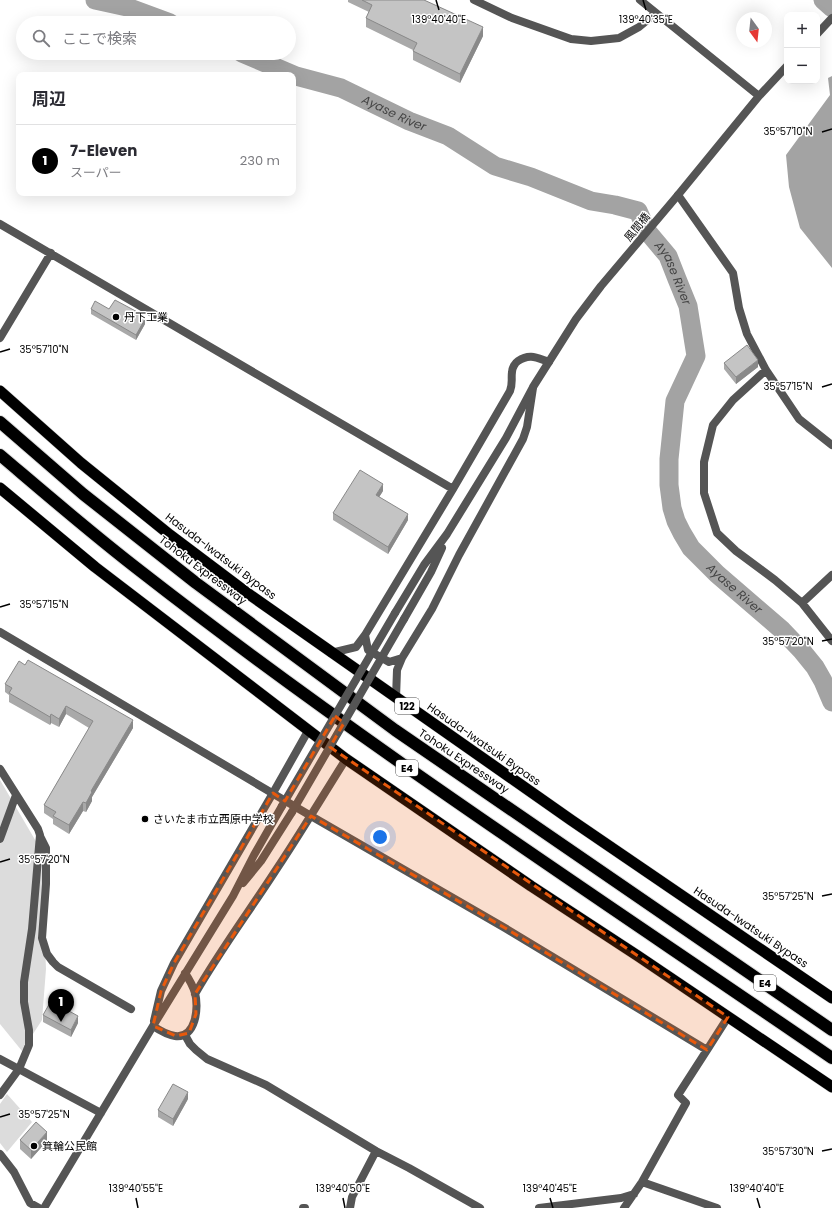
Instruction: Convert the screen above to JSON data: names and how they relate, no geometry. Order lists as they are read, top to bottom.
{
  "streets": {
    "highway": [
      "Hasuda-Iwatsuki Bypass",
      "Tohoku Expressway",
      "122",
      "E4"
    ],
    "street": ["風間橋"]
  },
  "water": ["Ayase River"],
  "places": ["丹下工業", "さいたま市立西原中学校", "箕輪公民館"],
  "north": "bottom",
  "page": {
    "map_buttons": ["+", "−"],
    "search": "ここで検索",
    "heading": "周辺",
    "list": [
      {
        "mark": "1",
        "name": "7-Eleven",
        "note": "スーパー",
        "value": "230 m"
      }
    ],
    "pins": "1"
  },
  "coordinates": [
    "139°40'40\"E",
    "139°40'35\"E",
    "35°57'10\"N",
    "35°57'15\"N",
    "35°57'20\"N",
    "35°57'25\"N",
    "35°57'30\"N",
    "139°40'55\"E",
    "139°40'50\"E",
    "139°40'45\"E"
  ]
}
